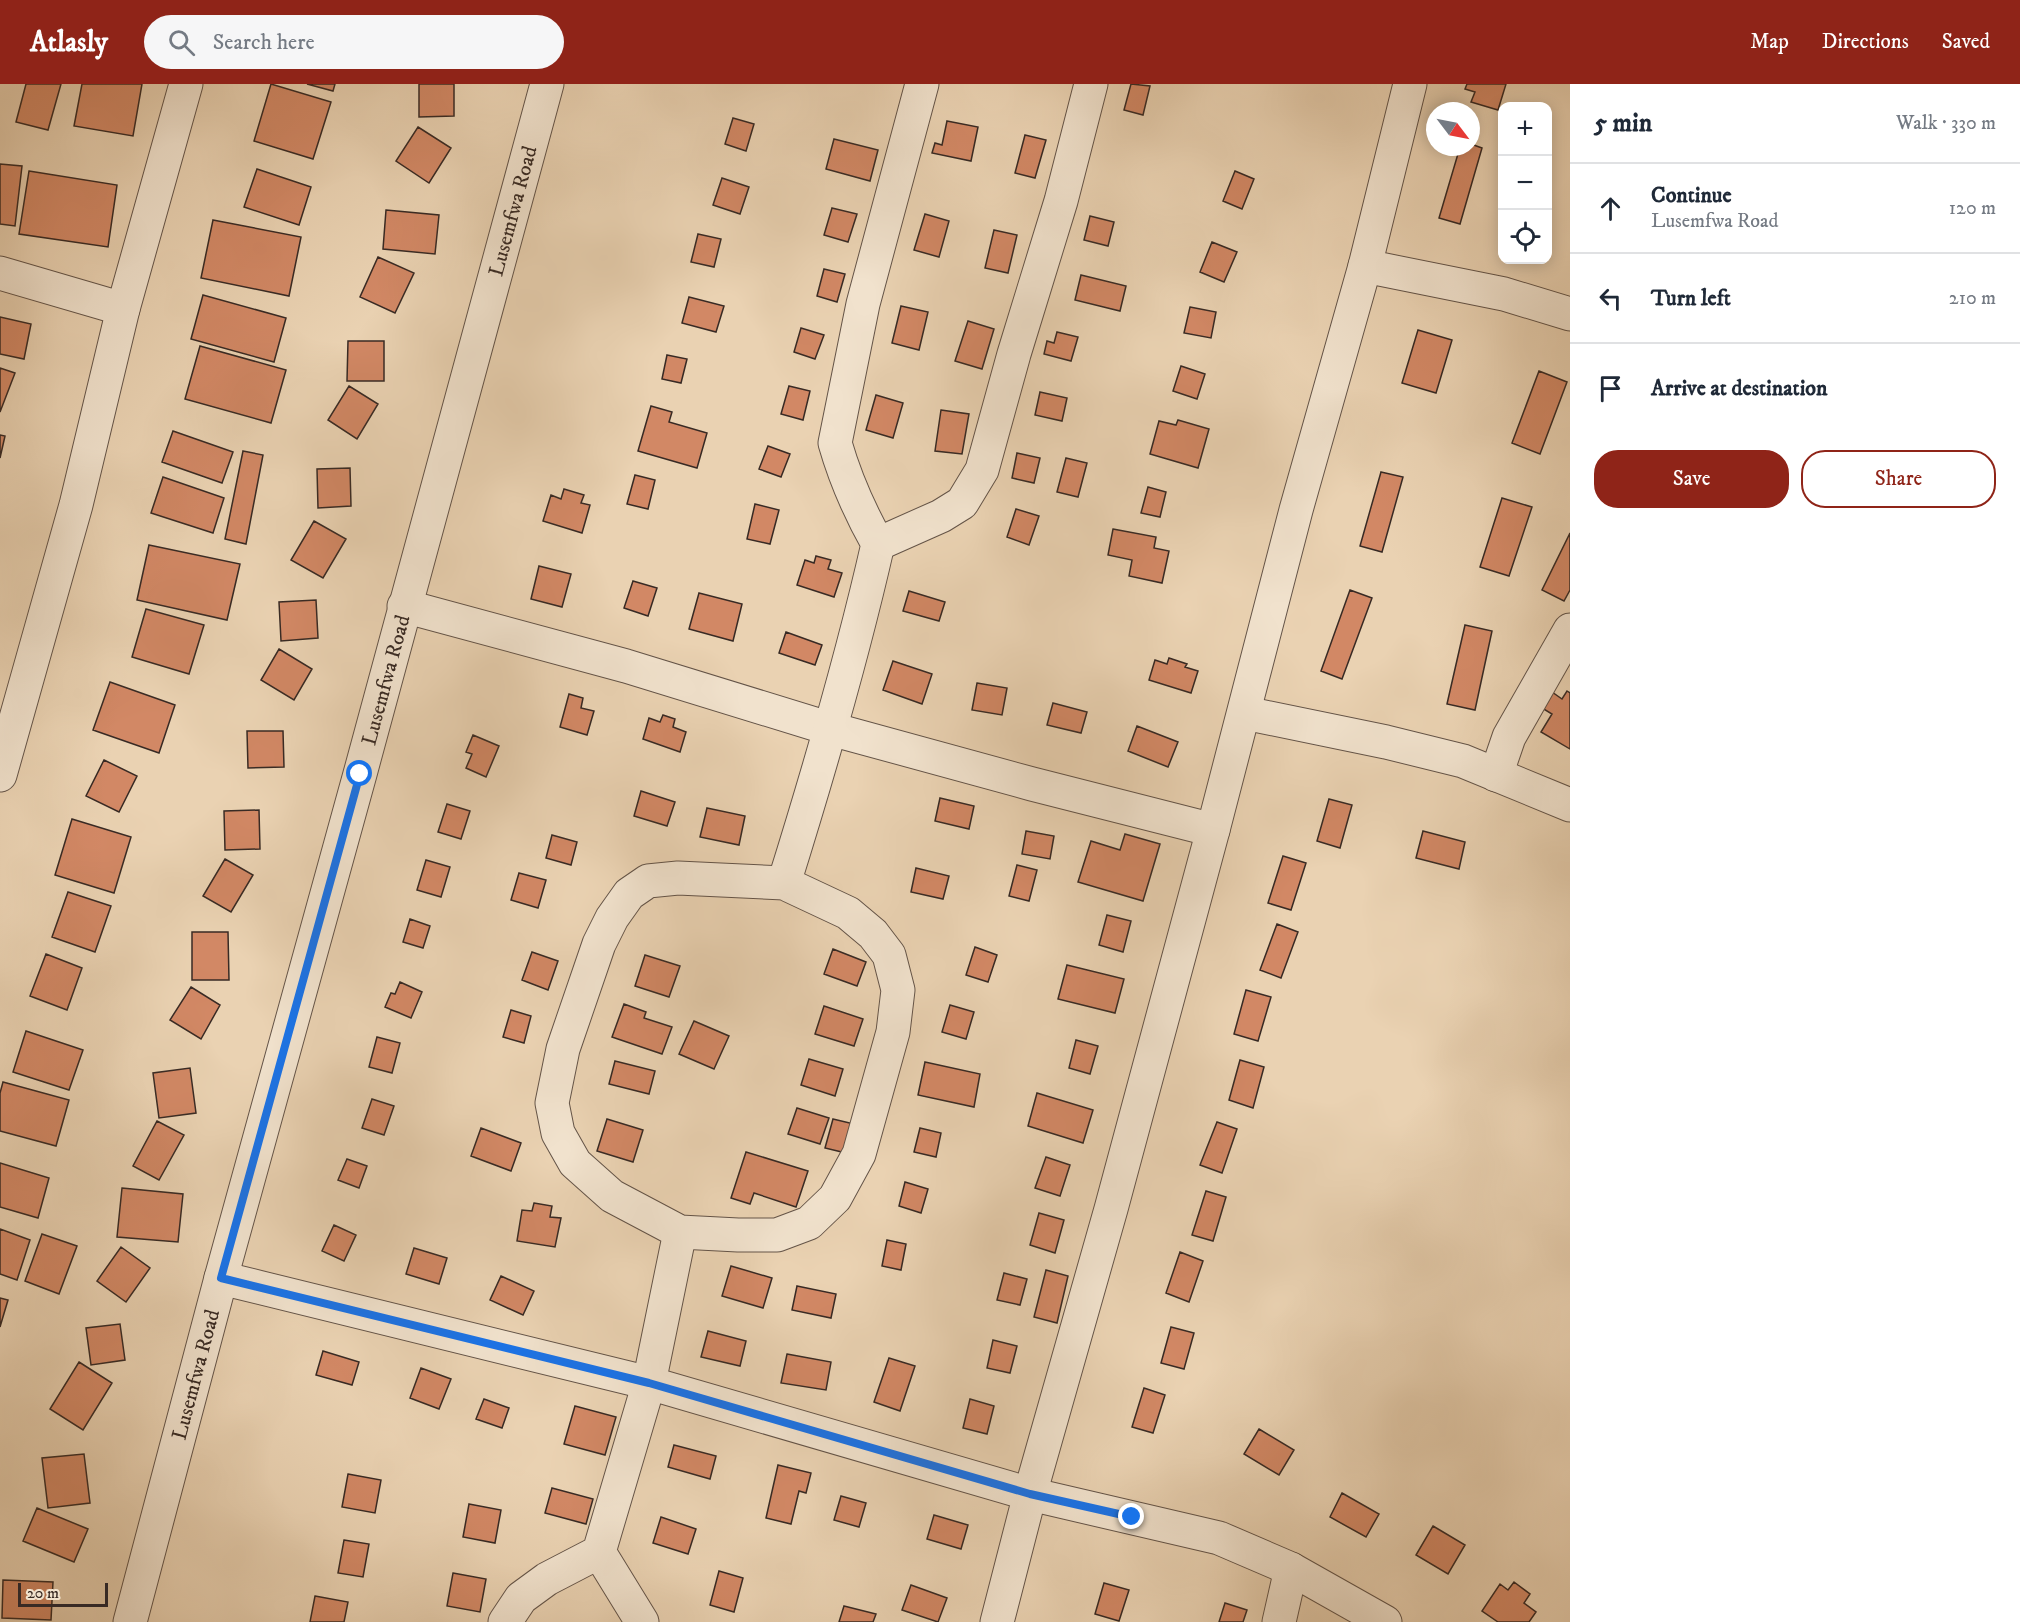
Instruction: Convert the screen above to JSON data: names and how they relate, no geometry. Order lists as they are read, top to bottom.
{
  "streets": {
    "street": ["Lusemfwa Road"]
  },
  "scale_bar": "20 m",
  "north": "bottom right",
  "page": {
    "header": "Atlasly",
    "search": "Search here",
    "nav": ["Map", "Directions", "Saved"],
    "heading": ["5 min", "Walk · 330 m"],
    "map_buttons": ["+", "−"],
    "list": [
      ["Continue", "Lusemfwa Road", "120 m"],
      ["Turn left", "210 m"],
      "Arrive at destination"
    ],
    "buttons": ["Save", "Share"],
    "scale": "20 m"
  }
}
